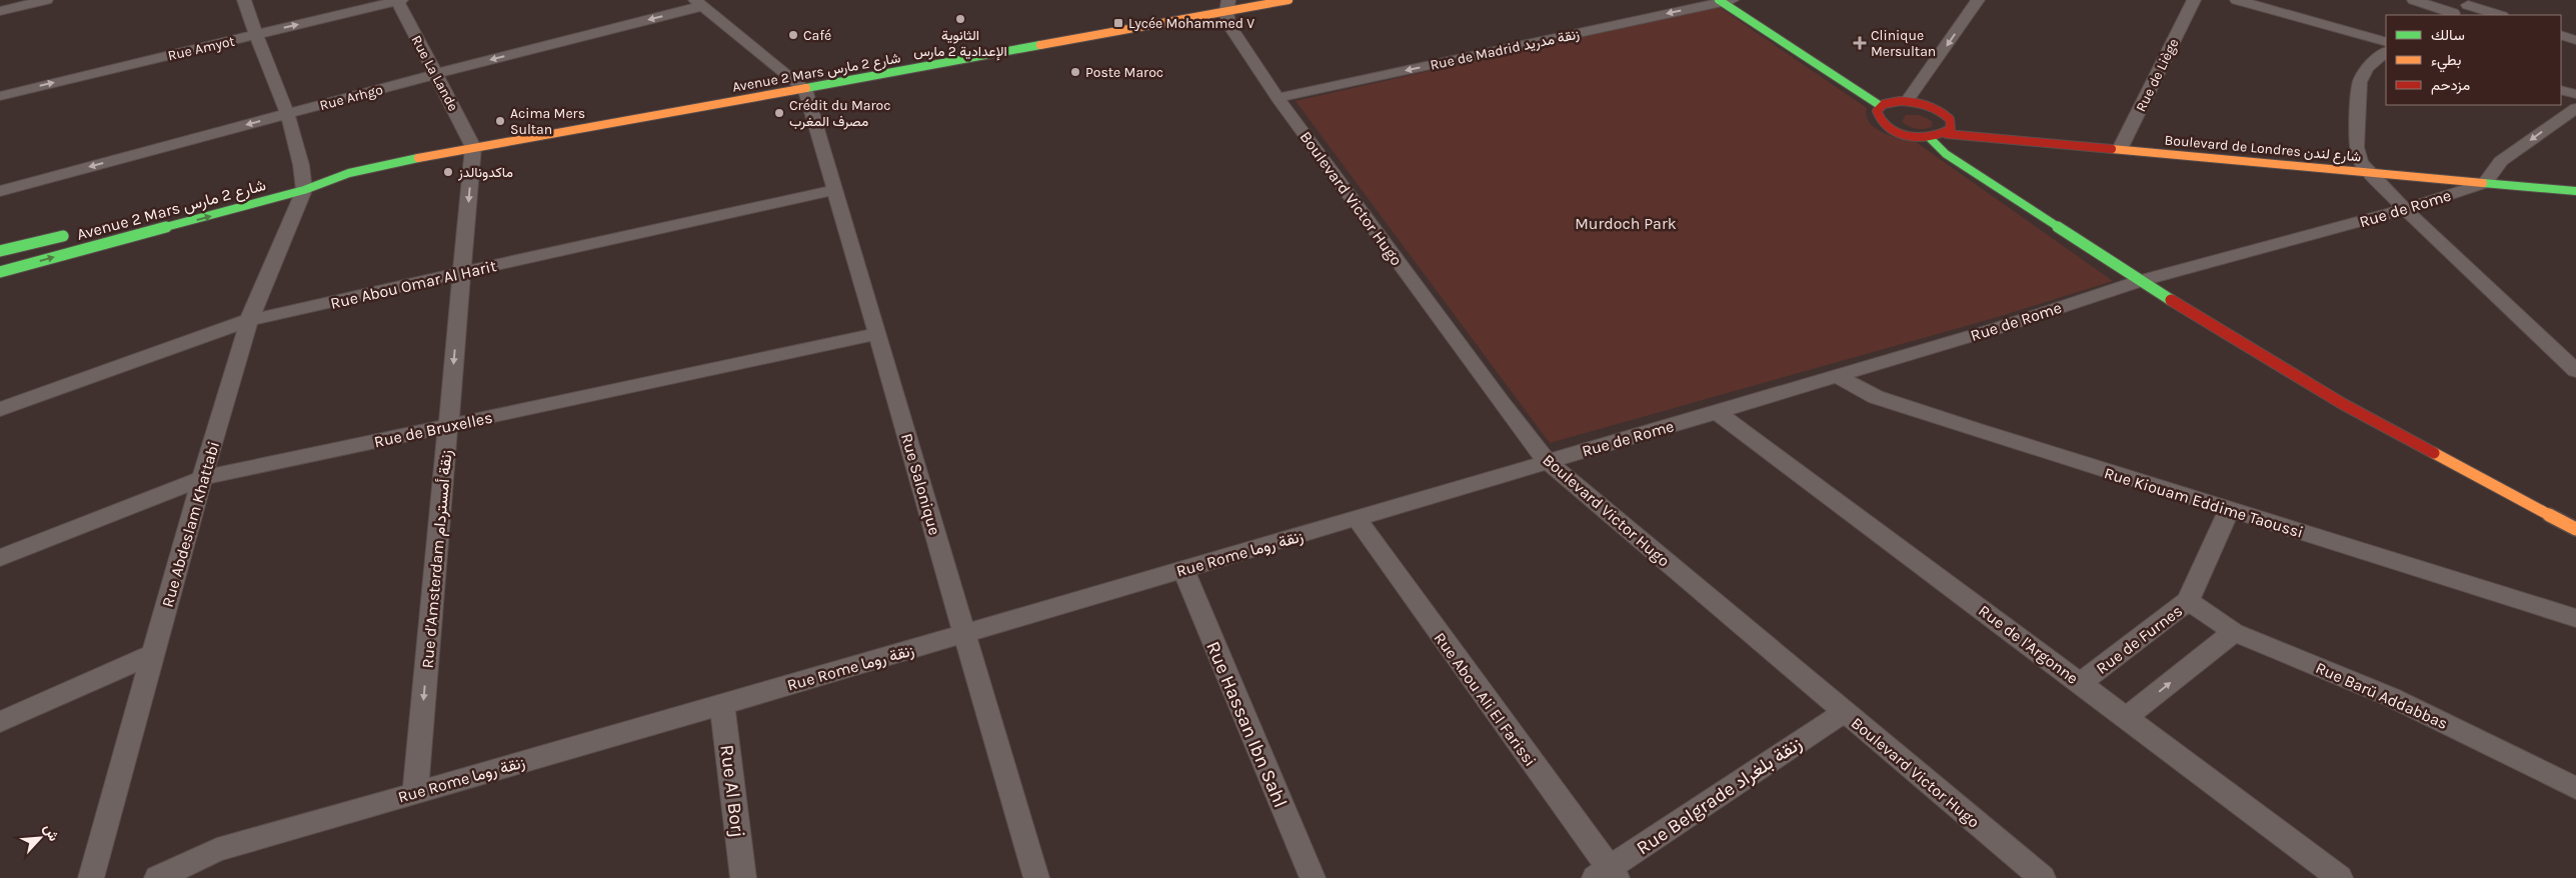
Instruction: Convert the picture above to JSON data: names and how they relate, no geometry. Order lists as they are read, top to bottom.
{
  "streets": {
    "street": [
      "Rue Amyot",
      "Rue de Madrid زنقة مدريد",
      "Avenue 2 Mars شارع 2 مارس",
      "Rue La Lande",
      "Rue de Liège",
      "Rue Arhgo",
      "Boulevard de Londres شارع لندن",
      "Boulevard Victor Hugo",
      "Rue de Rome",
      "Rue Abou Omar Al Harit",
      "Rue de Bruxelles",
      "Rue Salonique",
      "Rue Kiouam Eddime Taoussi",
      "Rue Abdeslam Khattabi",
      "Rue Rome زنقة روما",
      "Rue d'Amsterdam زنقة أمستردام",
      "Rue de Furnes",
      "Rue de l'Argonne",
      "Rue Barü Addabbas",
      "Rue Abou Ali El Farissi",
      "Rue Hassan Ibn Sahl",
      "Rue Al Borj",
      "Rue Belgrade زنقة بلغراد"
    ]
  },
  "crossings": [
    ["Rue Amyot", "Rue La Lande"],
    ["Rue de Madrid زنقة مدريد", "Boulevard Victor Hugo"],
    ["Avenue 2 Mars شارع 2 مارس", "Rue La Lande"],
    ["Avenue 2 Mars شارع 2 مارس", "Boulevard Victor Hugo"],
    ["Avenue 2 Mars شارع 2 مارس", "Rue Salonique"],
    ["Avenue 2 Mars شارع 2 مارس", "Rue Abdeslam Khattabi"],
    ["Avenue 2 Mars شارع 2 مارس", "Rue d'Amsterdam زنقة أمستردام"],
    ["Rue La Lande", "Rue Arhgo"],
    ["Rue La Lande", "Rue d'Amsterdam زنقة أمستردام"],
    ["Rue de Liège", "Boulevard de Londres شارع لندن"],
    ["Boulevard de Londres شارع لندن", "Rue de Rome"],
    ["Boulevard Victor Hugo", "Rue de Rome"],
    ["Boulevard Victor Hugo", "Rue Rome زنقة روما"],
    ["Boulevard Victor Hugo", "Rue Belgrade زنقة بلغراد"],
    ["Rue de Rome", "Rue Kiouam Eddime Taoussi"],
    ["Rue de Rome", "Rue Rome زنقة روما"],
    ["Rue de Rome", "Rue de l'Argonne"],
    ["Rue Abou Omar Al Harit", "Rue Salonique"],
    ["Rue Abou Omar Al Harit", "Rue Abdeslam Khattabi"],
    ["Rue Abou Omar Al Harit", "Rue d'Amsterdam زنقة أمستردام"],
    ["Rue de Bruxelles", "Rue Salonique"],
    ["Rue de Bruxelles", "Rue Abdeslam Khattabi"],
    ["Rue de Bruxelles", "Rue d'Amsterdam زنقة أمستردام"],
    ["Rue Salonique", "Rue Rome زنقة روما"],
    ["Rue Kiouam Eddime Taoussi", "Rue de Furnes"],
    ["Rue Rome زنقة روما", "Rue d'Amsterdam زنقة أمستردام"],
    ["Rue Rome زنقة روما", "Rue Abou Ali El Farissi"],
    ["Rue Rome زنقة روما", "Rue Hassan Ibn Sahl"],
    ["Rue Rome زنقة روما", "Rue Al Borj"],
    ["Rue de Furnes", "Rue de l'Argonne"],
    ["Rue de Furnes", "Rue Barü Addabbas"],
    ["Rue Abou Ali El Farissi", "Rue Belgrade زنقة بلغراد"]
  ],
  "one_way": [
    "Rue Amyot",
    "Rue de Madrid زنقة مدريد",
    "Rue Arhgo",
    "Rue d'Amsterdam زنقة أمستردام"
  ],
  "parks": ["Murdoch Park"],
  "places": {
    "other": [
      "الثانوية الإعدادية 2 مارس",
      "Café",
      "Poste Maroc",
      "Crédit du Maroc مصرف المغرب",
      "Acima Mers Sultan",
      "ماكدونالدز"
    ],
    "transit": ["Lycée Mohammed V"],
    "health": ["Clinique Mersultan"]
  },
  "legend": ["سالك", "بطيء", "مزدحم"],
  "north": "top right"
}
